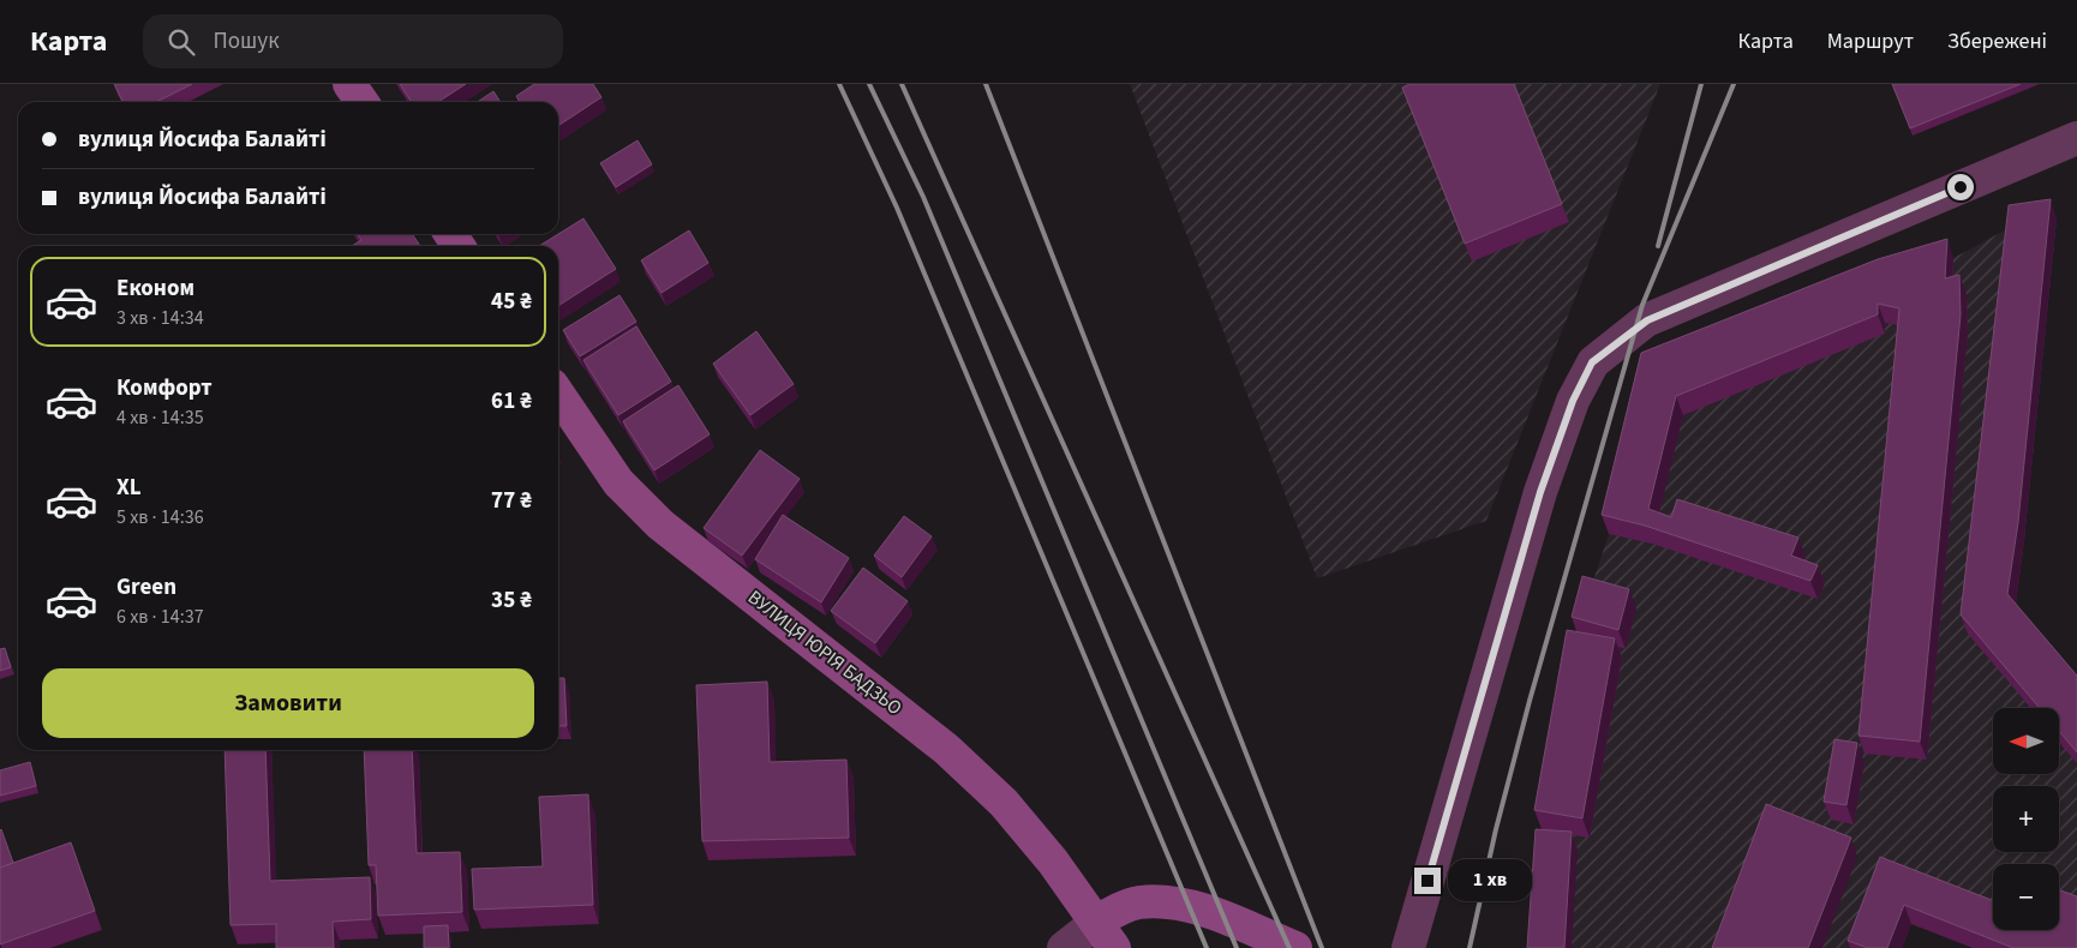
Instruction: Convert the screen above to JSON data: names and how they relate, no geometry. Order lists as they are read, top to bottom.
{
  "streets": {
    "street": ["ВУЛИЦЯ ЮРІЯ БАДЗЬО"]
  },
  "north": "left",
  "page": {
    "header": "Карта",
    "search": "Пошук",
    "nav": ["Карта", "Маршрут", "Збережені"],
    "banner": ["вулиця Йосифа Балайті", "вулиця Йосифа Балайті"],
    "list": [
      {
        "name": "Економ",
        "note": "3 хв · 14:34",
        "value": "45 ₴"
      },
      {
        "name": "Комфорт",
        "note": "4 хв · 14:35",
        "value": "61 ₴"
      },
      {
        "name": "XL",
        "note": "5 хв · 14:36",
        "value": "77 ₴"
      },
      {
        "name": "Green",
        "note": "6 хв · 14:37",
        "value": "35 ₴"
      }
    ],
    "buttons": "Замовити",
    "map_buttons": ["+", "−"],
    "bubble": "1 хв"
  }
}
